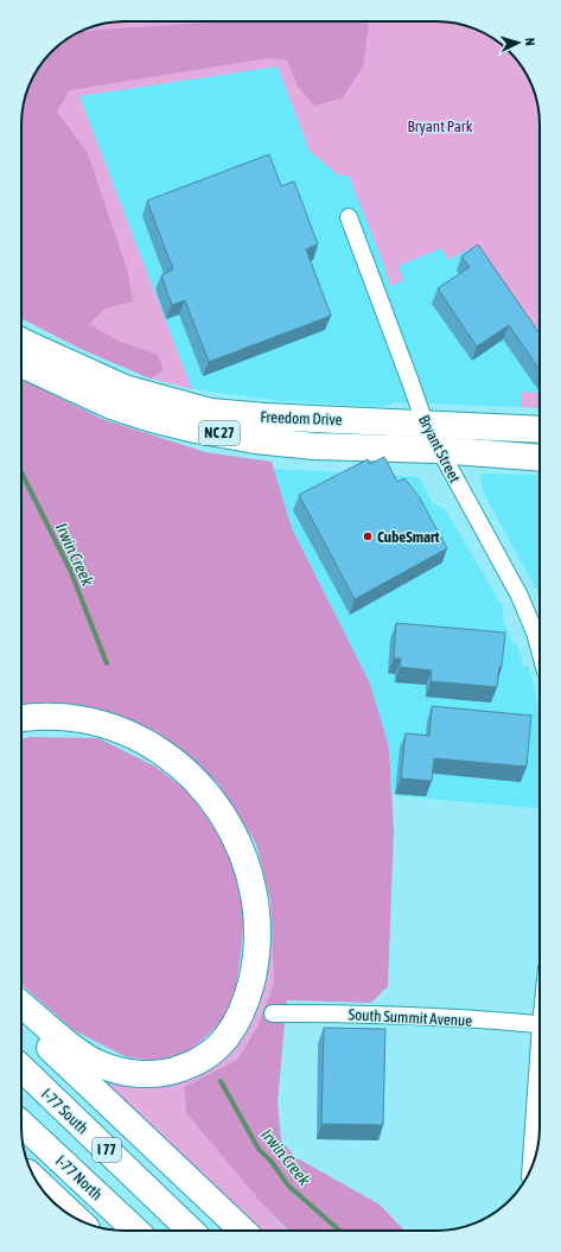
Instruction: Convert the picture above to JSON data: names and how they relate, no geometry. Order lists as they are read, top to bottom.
{
  "streets": {
    "main road": [
      "Freedom Drive",
      "NC 27",
      "I-77 South",
      "I 77",
      "I-77 North"
    ],
    "street": ["Bryant Street", "South Summit Avenue"]
  },
  "crossings": [
    ["Freedom Drive", "Bryant Street"]
  ],
  "water": ["Irwin Creek"],
  "parks": ["Bryant Park"],
  "places": ["CubeSmart"],
  "north": "right"
}
